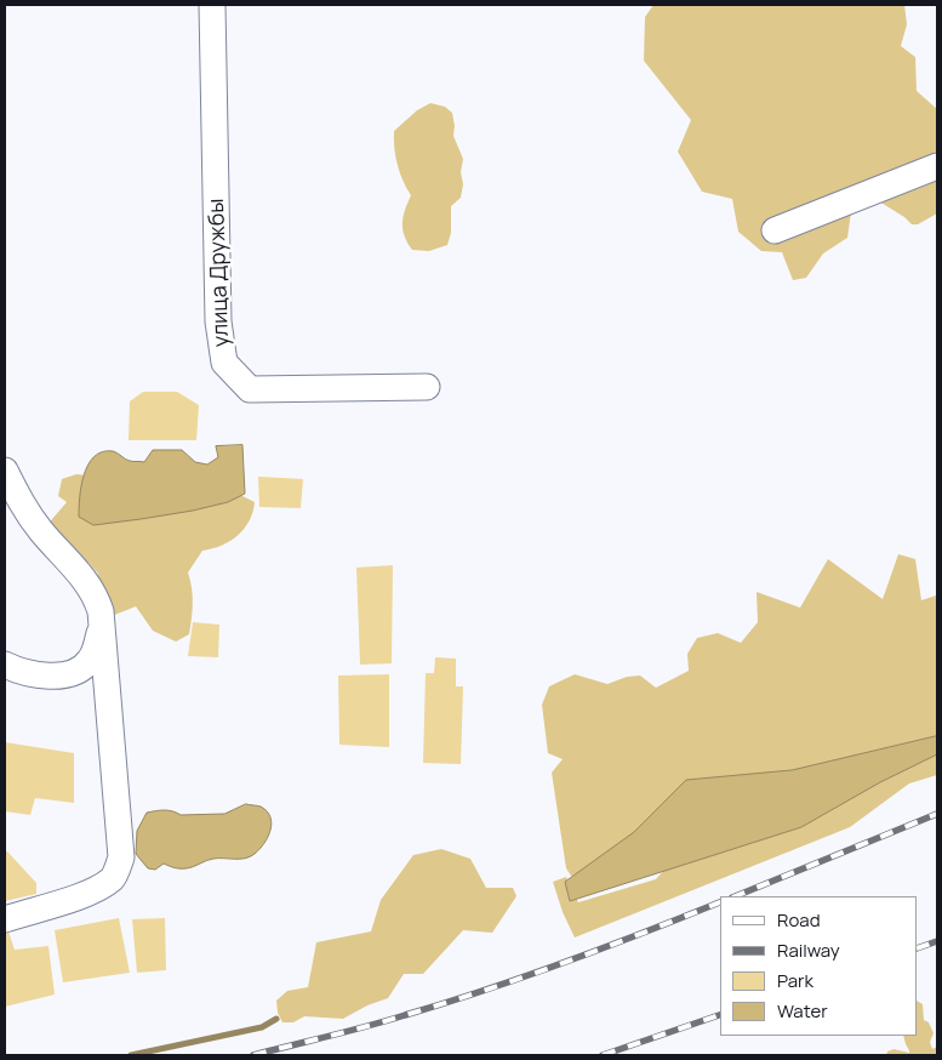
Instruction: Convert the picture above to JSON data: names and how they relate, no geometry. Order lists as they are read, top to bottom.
{
  "streets": {
    "street": ["улица Дружбы"]
  },
  "legend": [
    "Road",
    "Railway",
    "Park",
    "Water"
  ]
}
